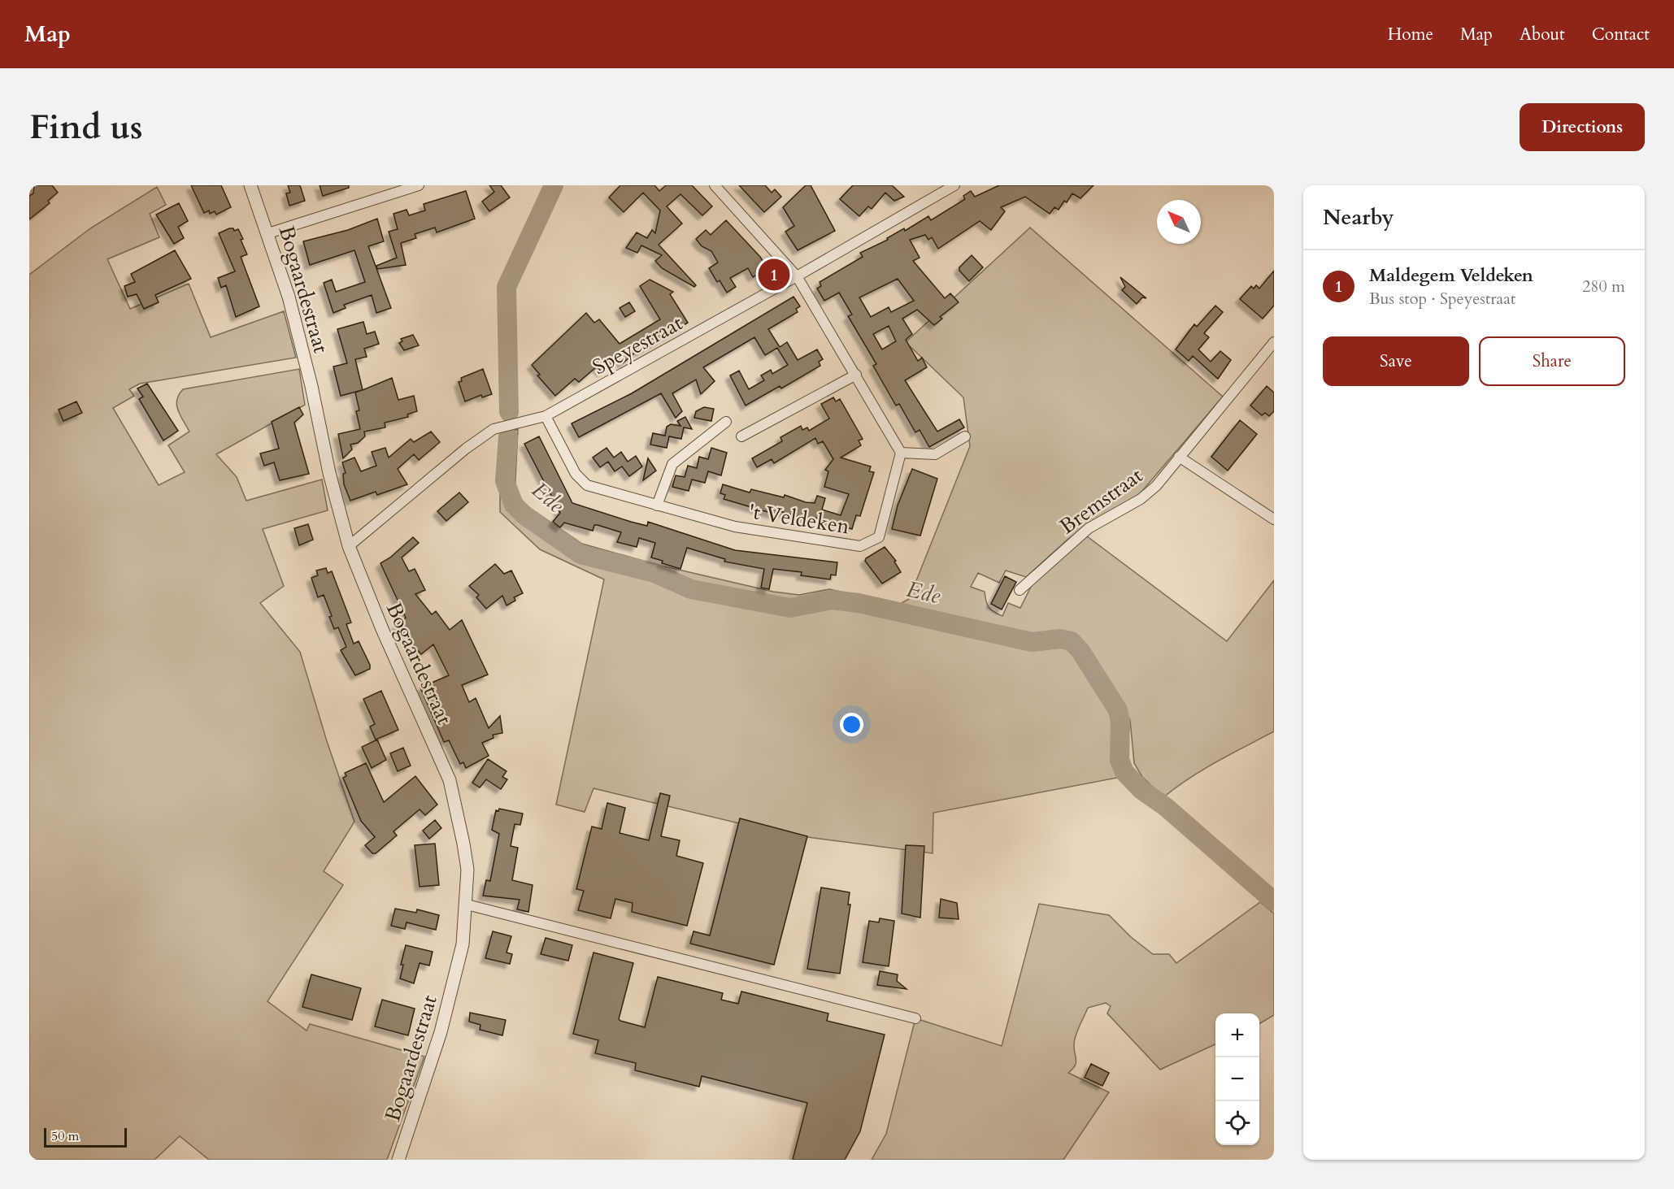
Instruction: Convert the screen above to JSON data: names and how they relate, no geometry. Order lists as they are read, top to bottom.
{
  "streets": {
    "street": [
      "Bogaardestraat",
      "Speyestraat",
      "Bremstraat",
      "'t Veldeken"
    ]
  },
  "crossings": [
    ["Bogaardestraat", "Speyestraat"],
    ["Speyestraat", "'t Veldeken"]
  ],
  "water": ["Ede"],
  "scale_bar": "50 m",
  "north": "top left",
  "page": {
    "header": "Map",
    "nav": [
      "Home",
      "Map",
      "About",
      "Contact"
    ],
    "buttons": [
      "Directions",
      ["Save", "Share"]
    ],
    "title": "Find us",
    "heading": "Nearby",
    "list": [
      {
        "mark": "1",
        "name": "Maldegem Veldeken",
        "note": "Bus stop · Speyestraat",
        "value": "280 m"
      }
    ],
    "pins": "1",
    "map_buttons": ["+", "−"],
    "scale": "50 m"
  }
}
